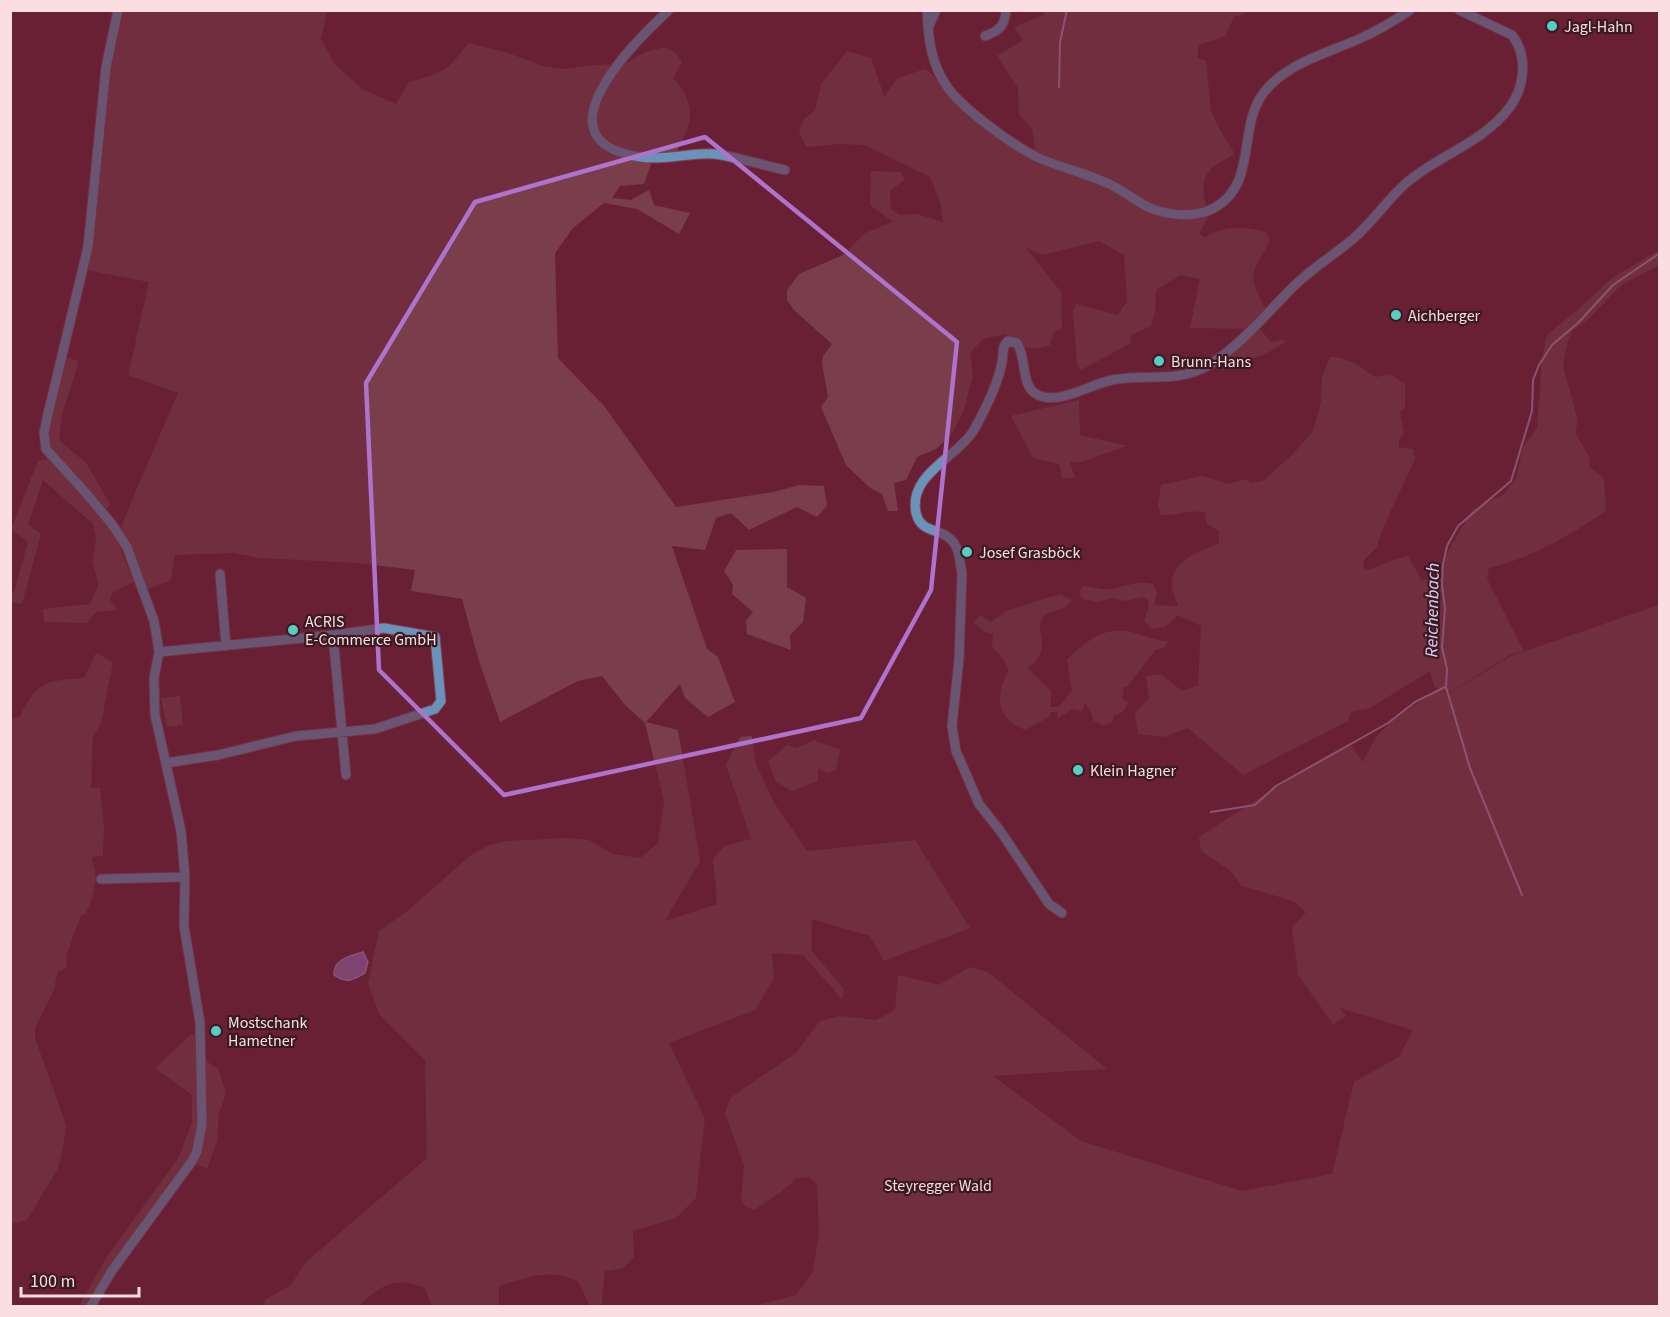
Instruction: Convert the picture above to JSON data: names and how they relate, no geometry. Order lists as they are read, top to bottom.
{
  "water": ["Reichenbach"],
  "parks": ["Steyregger Wald"],
  "places": [
    "Jagl-Hahn",
    "Aichberger",
    "Brunn-Hans",
    "Josef Grasböck",
    "ACRIS E-Commerce GmbH",
    "Klein Hagner",
    "Mostschank Hametner"
  ],
  "scale_bar": "100 m"
}
